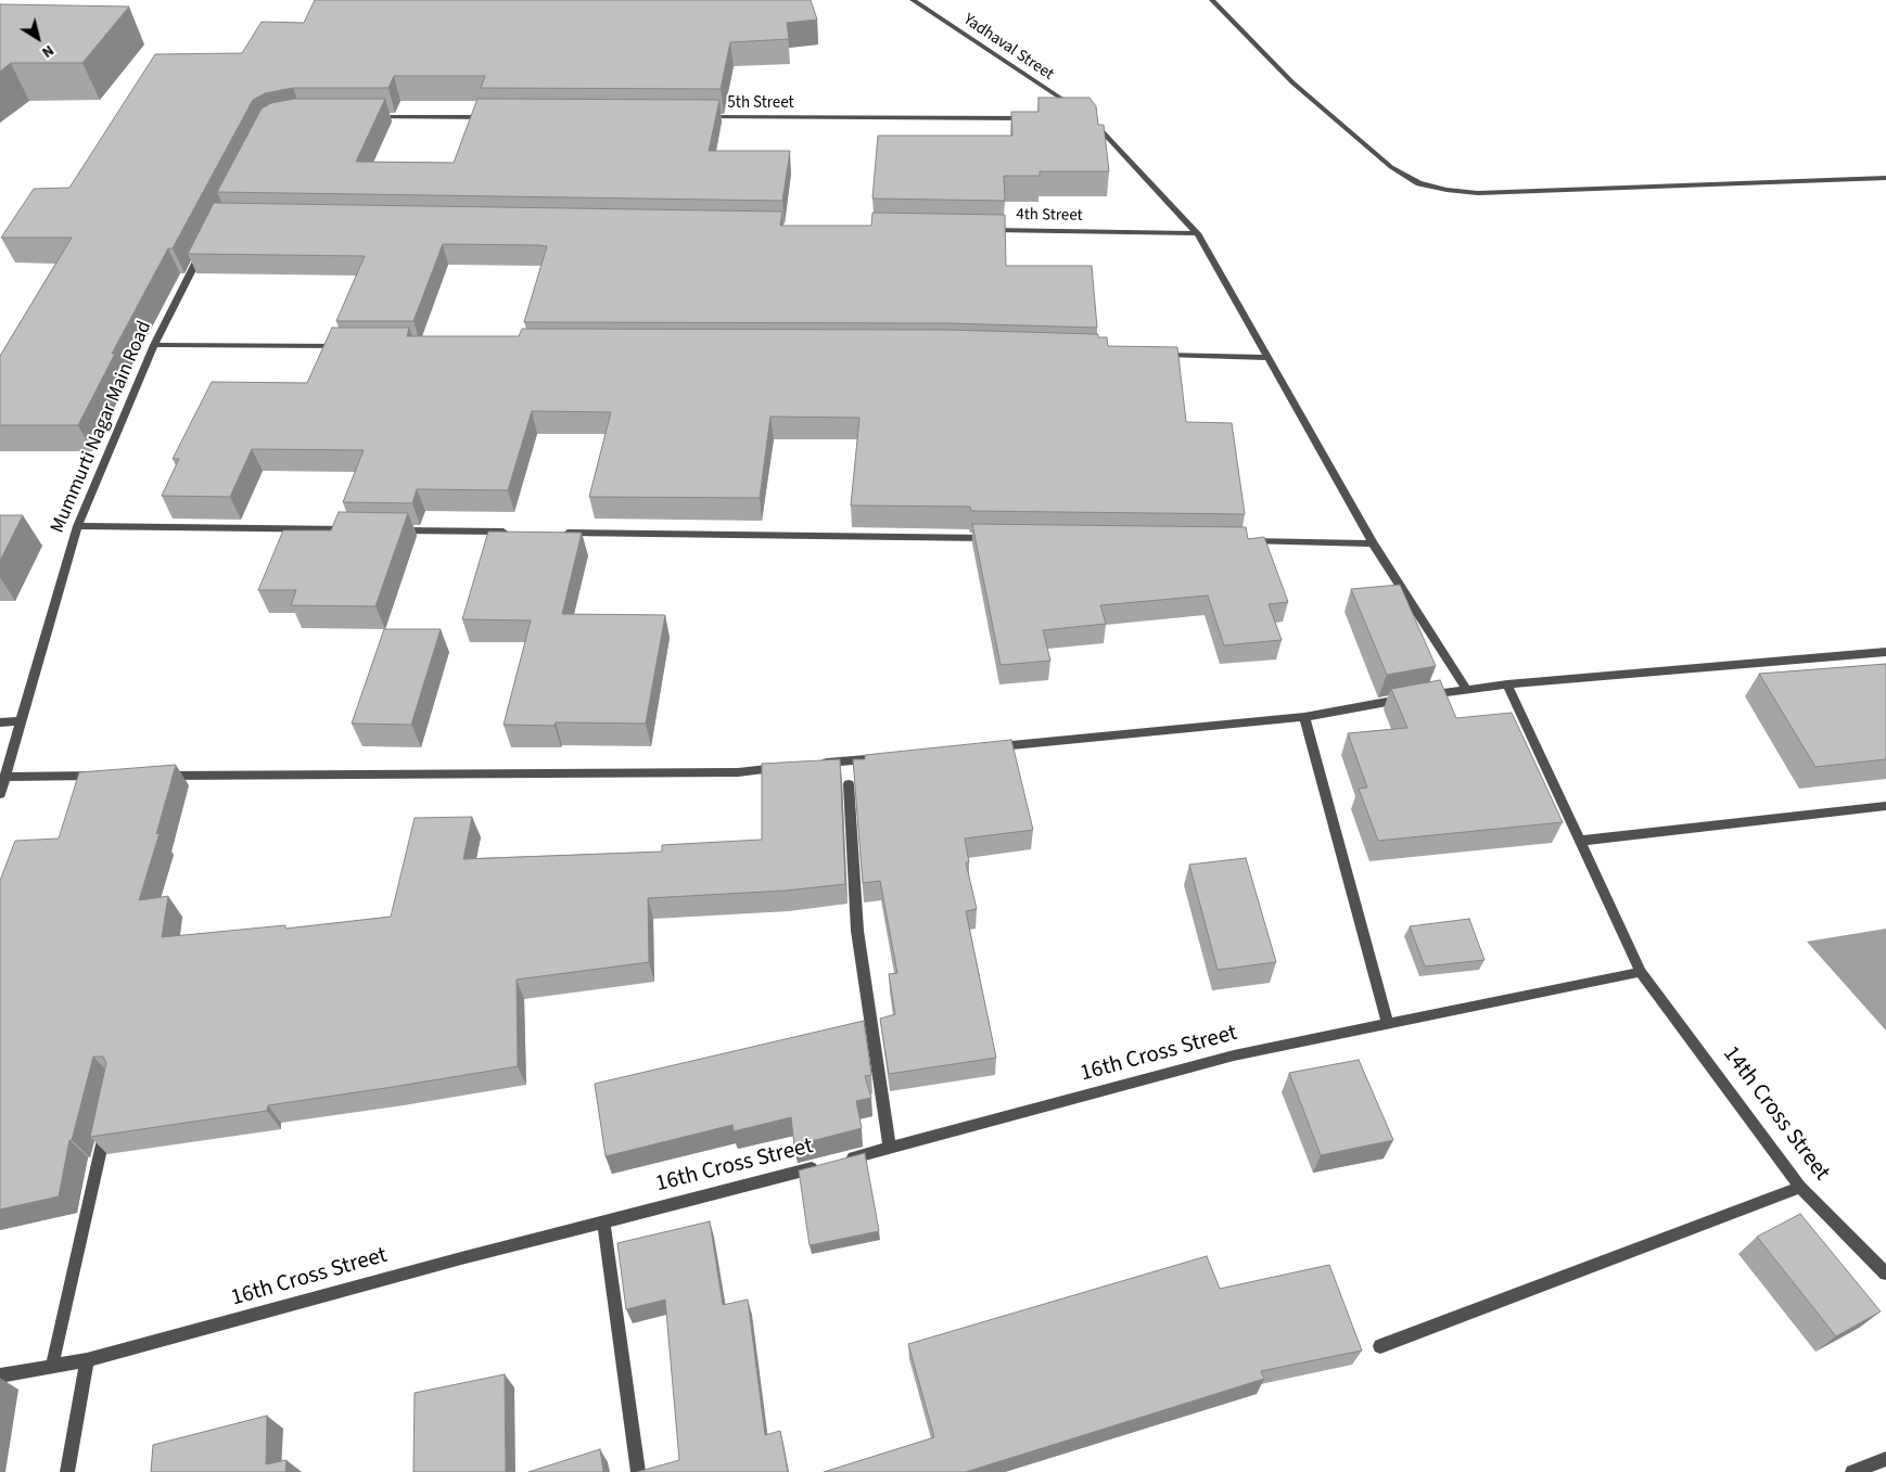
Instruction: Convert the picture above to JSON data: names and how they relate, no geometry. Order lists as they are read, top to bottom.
{
  "streets": {
    "street": [
      "Yadhaval Street",
      "5th Street",
      "4th Street",
      "Mummurti Nagar Main Road",
      "16th Cross Street",
      "14th Cross Street"
    ]
  },
  "crossings": [
    ["16th Cross Street", "14th Cross Street"]
  ],
  "north": "bottom right"
}
